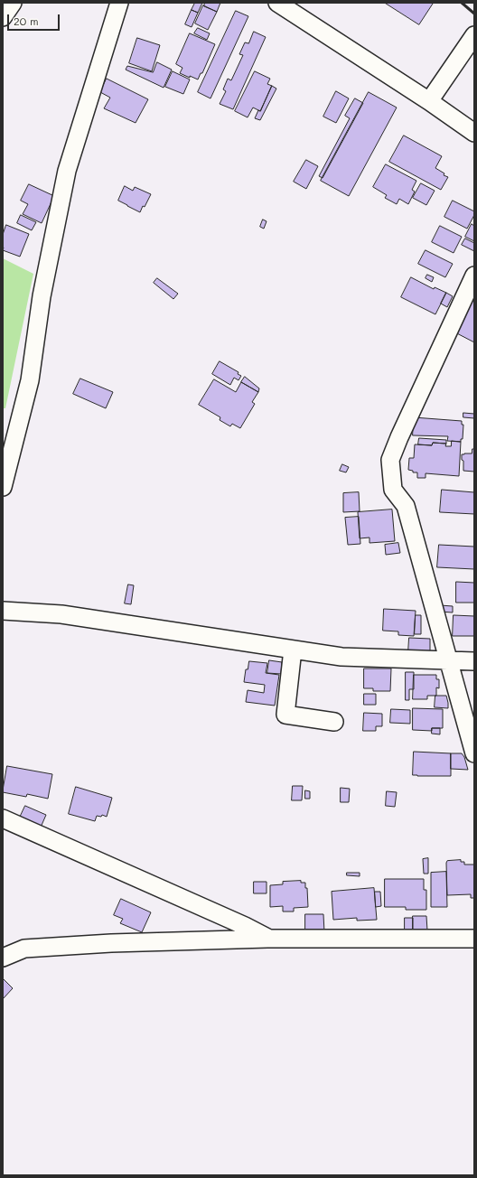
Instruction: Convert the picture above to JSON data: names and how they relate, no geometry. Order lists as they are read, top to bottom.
{
  "scale_bar": "20 m"
}
